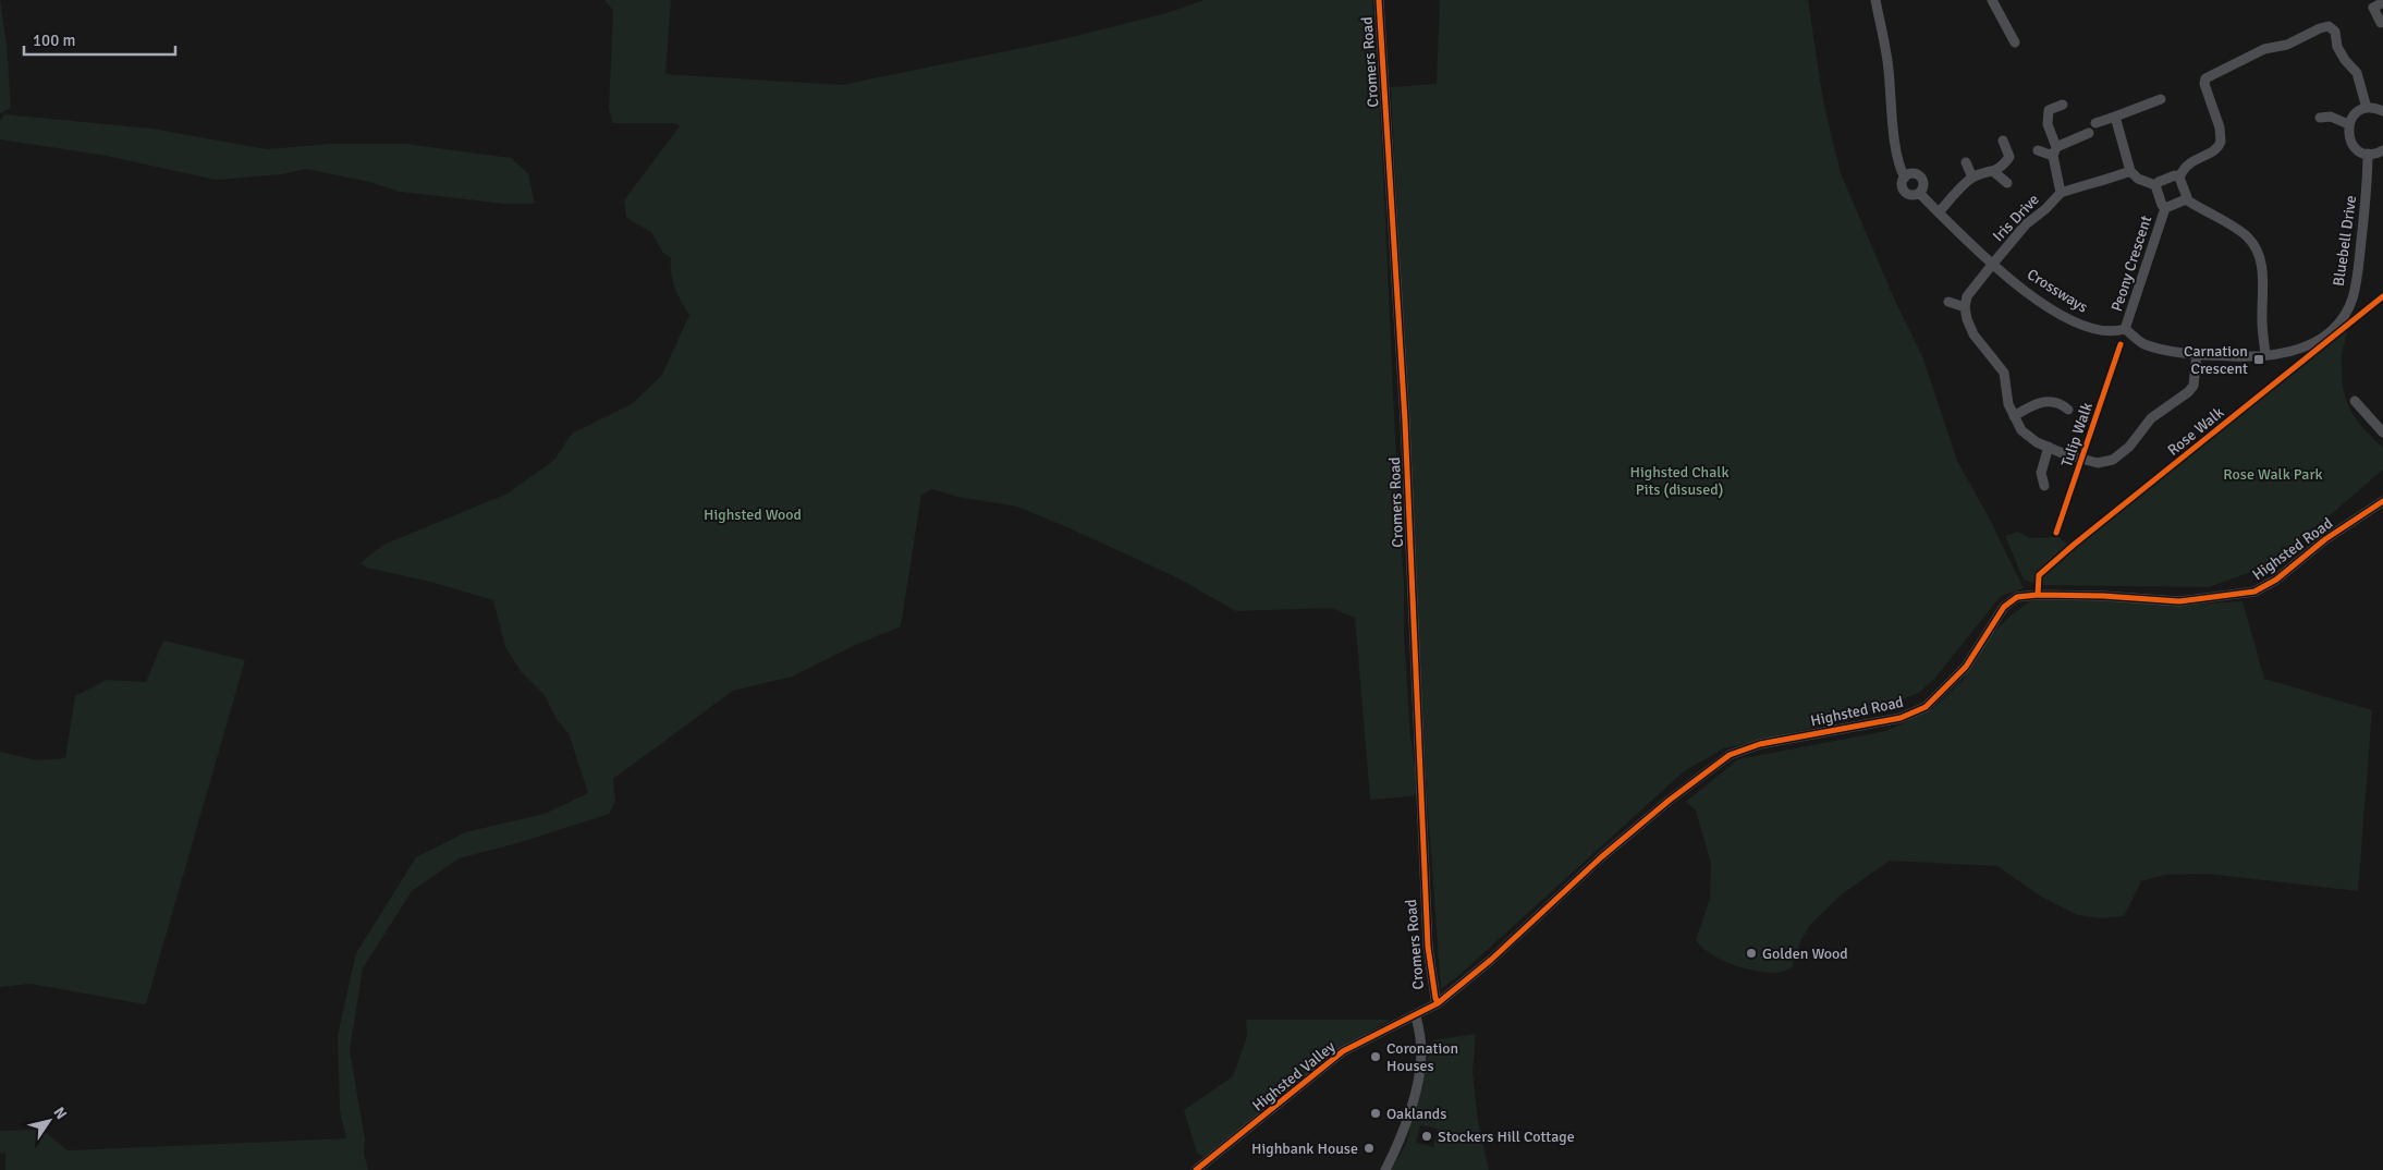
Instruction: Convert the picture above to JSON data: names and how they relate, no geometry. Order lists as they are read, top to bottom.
{
  "streets": {
    "street": [
      "Cromers Road",
      "Iris Drive",
      "Bluebell Drive",
      "Peony Crescent",
      "Crossways",
      "Highsted Road",
      "Highsted Valley"
    ],
    "cycle path": ["Rose Walk", "Tulip Walk"]
  },
  "crossings": [
    ["Cromers Road", "Highsted Road"],
    ["Iris Drive", "Crossways"],
    ["Peony Crescent", "Crossways"],
    ["Highsted Road", "Highsted Valley"]
  ],
  "parks": ["Highsted Chalk Pits (disused)", "Rose Walk Park", "Highsted Wood"],
  "places": {
    "transit": ["Carnation Crescent"],
    "other": [
      "Golden Wood",
      "Coronation Houses",
      "Oaklands",
      "Stockers Hill Cottage",
      "Highbank House"
    ]
  },
  "scale_bar": "100 m",
  "north": "top right"
}
